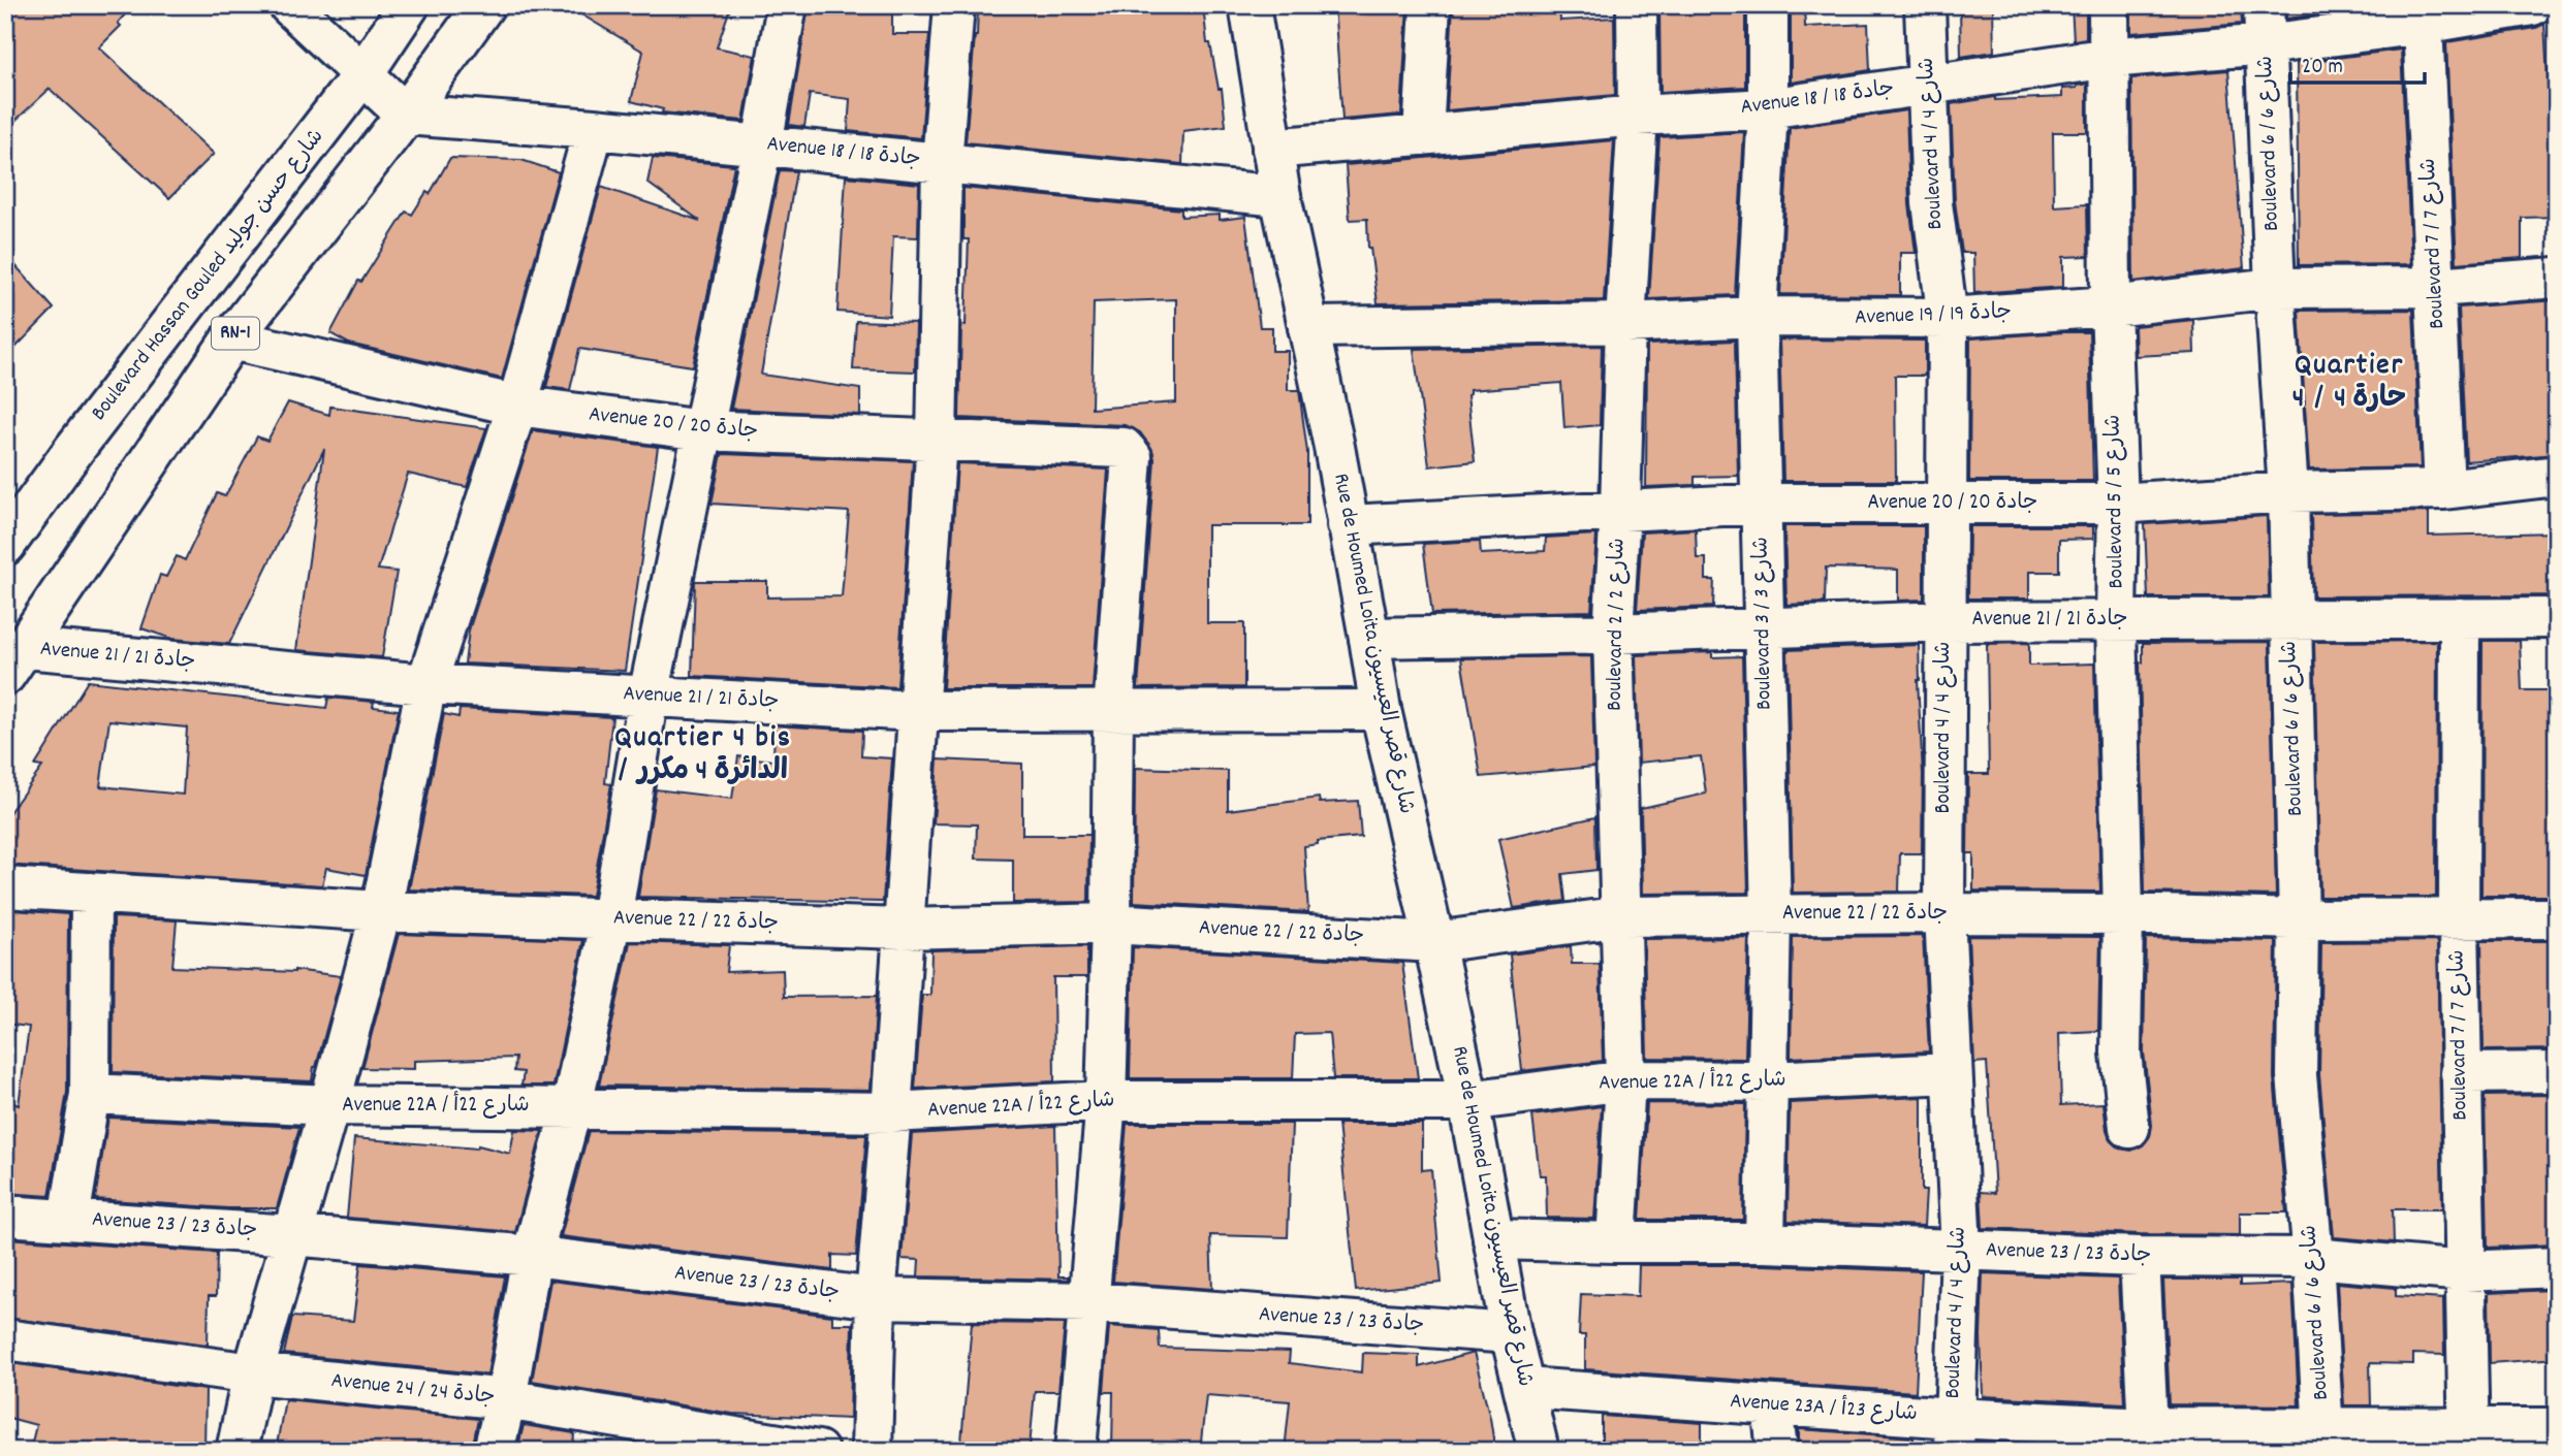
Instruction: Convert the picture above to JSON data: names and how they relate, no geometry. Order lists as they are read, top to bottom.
{
  "streets": {
    "street": [
      "Avenue 18 / جادة 18",
      "Boulevard 4 / شارع 4",
      "Boulevard 6 / شارع 6",
      "Boulevard 7 / شارع 7",
      "Boulevard Hassan Gouled شارع حسن جوليد",
      "Avenue 19 / جادة 19",
      "RN-1",
      "Avenue 20 / جادة 20",
      "Boulevard 5 / شارع 5",
      "Avenue 21 / جادة 21",
      "Boulevard 3 / شارع 3",
      "Boulevard 2 / شارع 2",
      "Rue de Houmed Loita شارع قصر العيسيون",
      "Avenue 22 / جادة 22",
      "Avenue 22A / شارع 22أ",
      "Avenue 23 / جادة 23",
      "Avenue 24 / جادة 24",
      "Avenue 23A / شارع 23أ"
    ]
  },
  "crossings": [
    ["Avenue 18 / جادة 18", "Boulevard 4 / شارع 4"],
    ["Avenue 18 / جادة 18", "Boulevard 6 / شارع 6"],
    ["Avenue 18 / جادة 18", "Boulevard 7 / شارع 7"],
    ["Avenue 18 / جادة 18", "RN-1"],
    ["Avenue 18 / جادة 18", "Boulevard 5 / شارع 5"],
    ["Avenue 18 / جادة 18", "Boulevard 3 / شارع 3"],
    ["Avenue 18 / جادة 18", "Boulevard 2 / شارع 2"],
    ["Avenue 18 / جادة 18", "Rue de Houmed Loita شارع قصر العيسيون"],
    ["Boulevard 4 / شارع 4", "Avenue 19 / جادة 19"],
    ["Boulevard 4 / شارع 4", "Avenue 20 / جادة 20"],
    ["Boulevard 4 / شارع 4", "Avenue 21 / جادة 21"],
    ["Boulevard 4 / شارع 4", "Avenue 22 / جادة 22"],
    ["Boulevard 4 / شارع 4", "Avenue 22A / شارع 22أ"],
    ["Boulevard 4 / شارع 4", "Avenue 23 / جادة 23"],
    ["Boulevard 4 / شارع 4", "Avenue 23A / شارع 23أ"],
    ["Boulevard 6 / شارع 6", "Avenue 19 / جادة 19"],
    ["Boulevard 6 / شارع 6", "Avenue 20 / جادة 20"],
    ["Boulevard 6 / شارع 6", "Avenue 21 / جادة 21"],
    ["Boulevard 6 / شارع 6", "Avenue 22 / جادة 22"],
    ["Boulevard 6 / شارع 6", "Avenue 23 / جادة 23"],
    ["Boulevard 6 / شارع 6", "Avenue 23A / شارع 23أ"],
    ["Boulevard 7 / شارع 7", "Avenue 19 / جادة 19"],
    ["Boulevard 7 / شارع 7", "Avenue 20 / جادة 20"],
    ["Boulevard 7 / شارع 7", "Avenue 21 / جادة 21"],
    ["Boulevard 7 / شارع 7", "Avenue 22 / جادة 22"],
    ["Boulevard 7 / شارع 7", "Avenue 23 / جادة 23"],
    ["Boulevard 7 / شارع 7", "Avenue 23A / شارع 23أ"],
    ["Avenue 19 / جادة 19", "Boulevard 5 / شارع 5"],
    ["Avenue 19 / جادة 19", "Boulevard 3 / شارع 3"],
    ["Avenue 19 / جادة 19", "Boulevard 2 / شارع 2"],
    ["Avenue 19 / جادة 19", "Rue de Houmed Loita شارع قصر العيسيون"],
    ["RN-1", "Avenue 20 / جادة 20"],
    ["RN-1", "Avenue 21 / جادة 21"],
    ["Avenue 20 / جادة 20", "Boulevard 5 / شارع 5"],
    ["Avenue 20 / جادة 20", "Avenue 21 / جادة 21"],
    ["Avenue 20 / جادة 20", "Boulevard 3 / شارع 3"],
    ["Avenue 20 / جادة 20", "Boulevard 2 / شارع 2"],
    ["Avenue 20 / جادة 20", "Rue de Houmed Loita شارع قصر العيسيون"],
    ["Boulevard 5 / شارع 5", "Avenue 21 / جادة 21"],
    ["Boulevard 5 / شارع 5", "Avenue 22 / جادة 22"],
    ["Avenue 21 / جادة 21", "Boulevard 3 / شارع 3"],
    ["Avenue 21 / جادة 21", "Boulevard 2 / شارع 2"],
    ["Avenue 21 / جادة 21", "Rue de Houmed Loita شارع قصر العيسيون"],
    ["Boulevard 3 / شارع 3", "Avenue 22 / جادة 22"],
    ["Boulevard 3 / شارع 3", "Avenue 22A / شارع 22أ"],
    ["Boulevard 3 / شارع 3", "Avenue 23 / جادة 23"],
    ["Boulevard 2 / شارع 2", "Avenue 22 / جادة 22"],
    ["Boulevard 2 / شارع 2", "Avenue 22A / شارع 22أ"],
    ["Boulevard 2 / شارع 2", "Avenue 23 / جادة 23"],
    ["Rue de Houmed Loita شارع قصر العيسيون", "Avenue 22 / جادة 22"],
    ["Rue de Houmed Loita شارع قصر العيسيون", "Avenue 22A / شارع 22أ"],
    ["Rue de Houmed Loita شارع قصر العيسيون", "Avenue 23 / جادة 23"],
    ["Rue de Houmed Loita شارع قصر العيسيون", "Avenue 23A / شارع 23أ"]
  ],
  "districts": ["Quartier 4 / حارة 4", "Quartier 4 bis / الدائرة 4 مكرر"],
  "scale_bar": "20 m"
}
